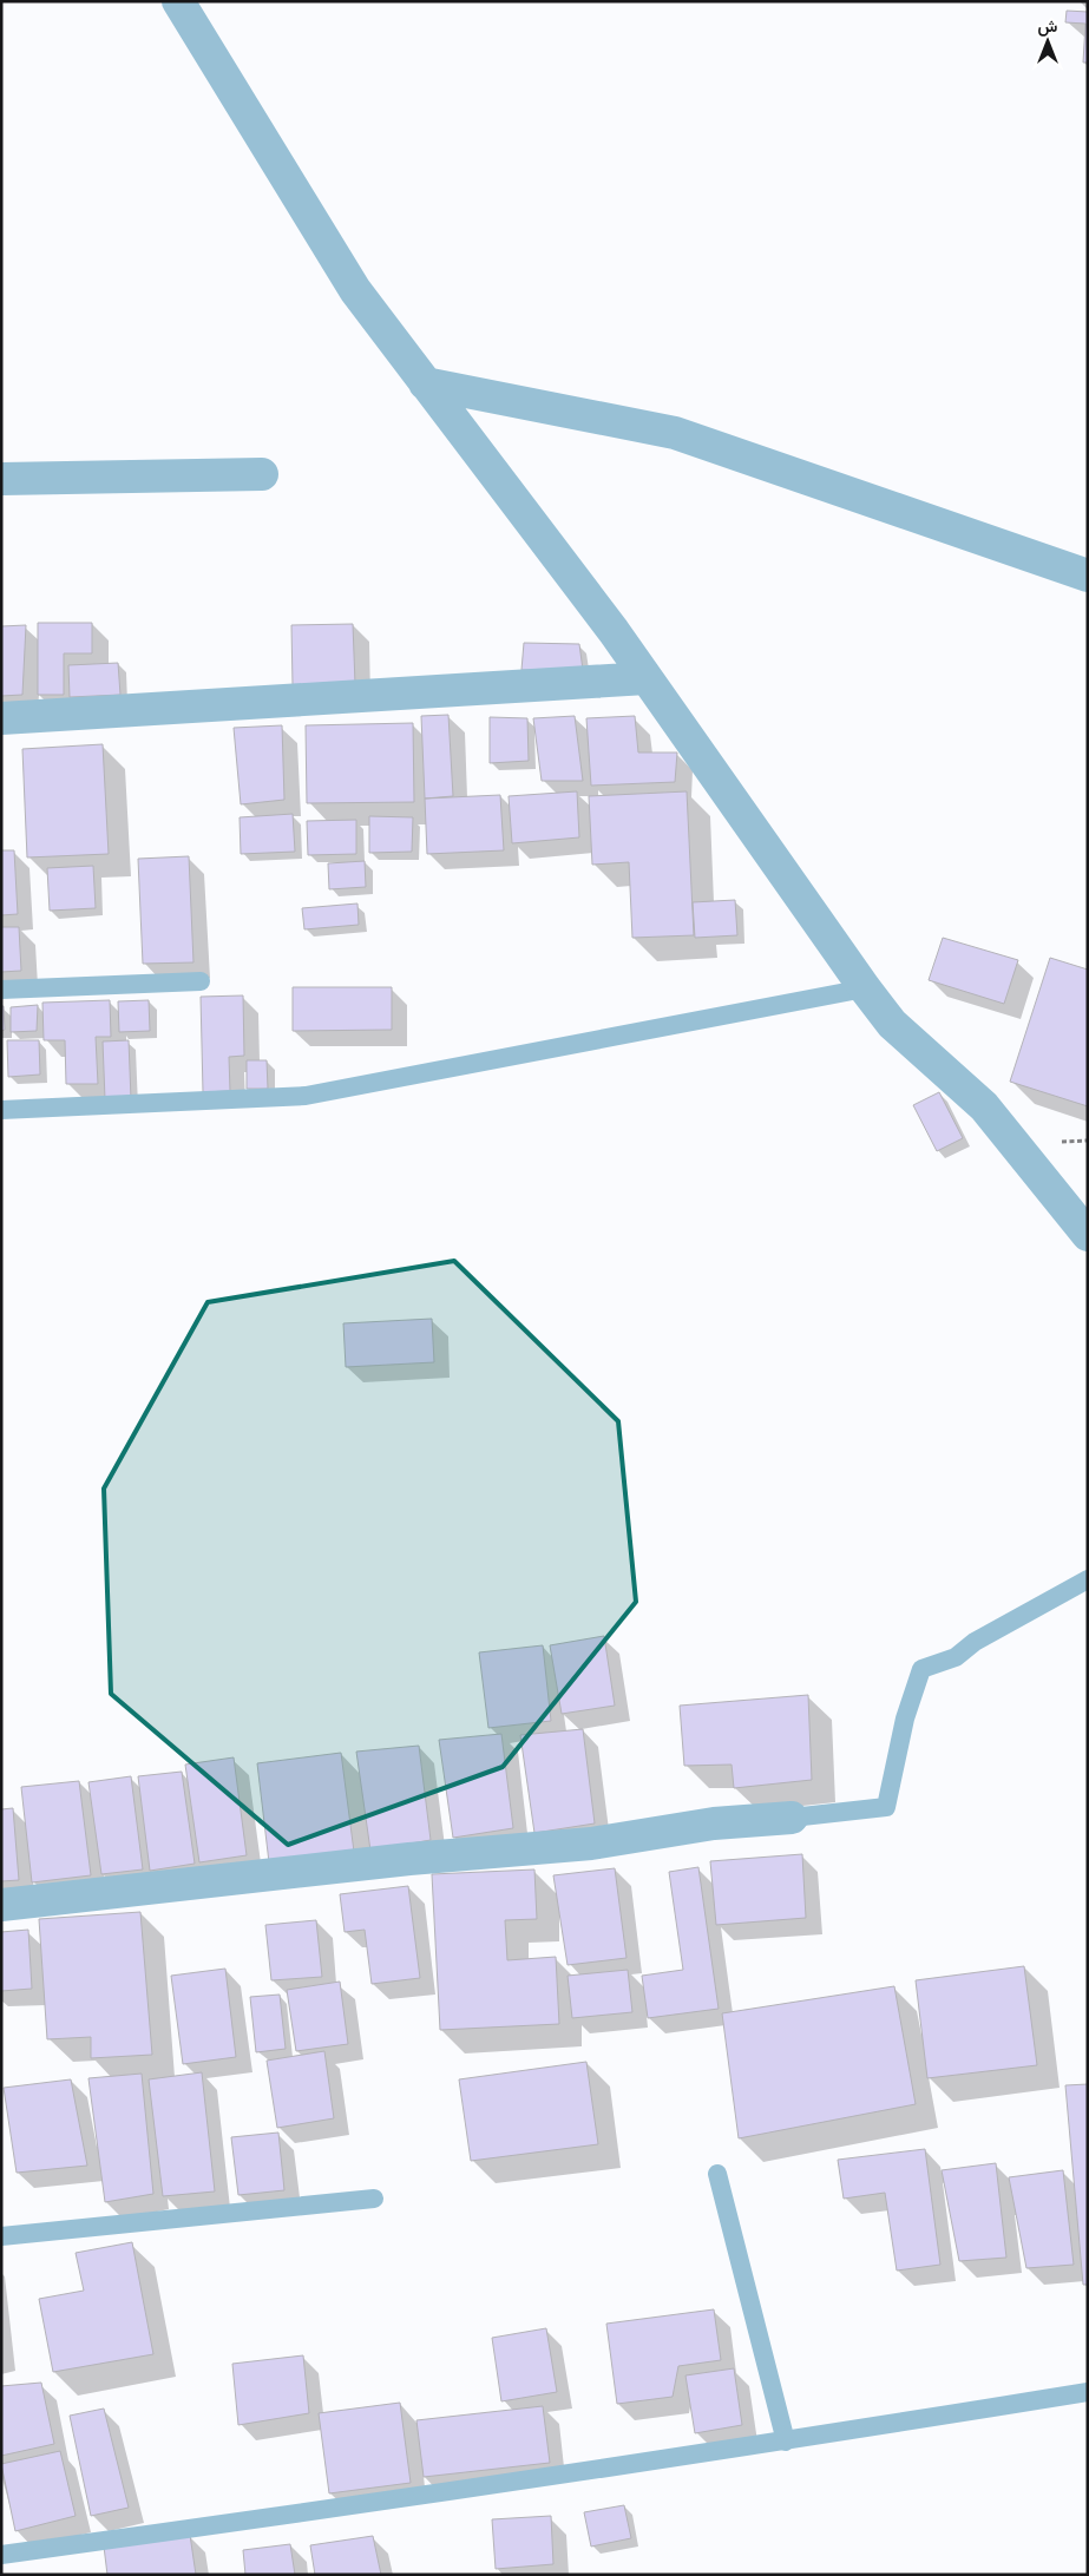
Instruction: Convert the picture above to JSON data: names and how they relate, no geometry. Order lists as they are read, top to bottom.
{
  "north": "top"
}
